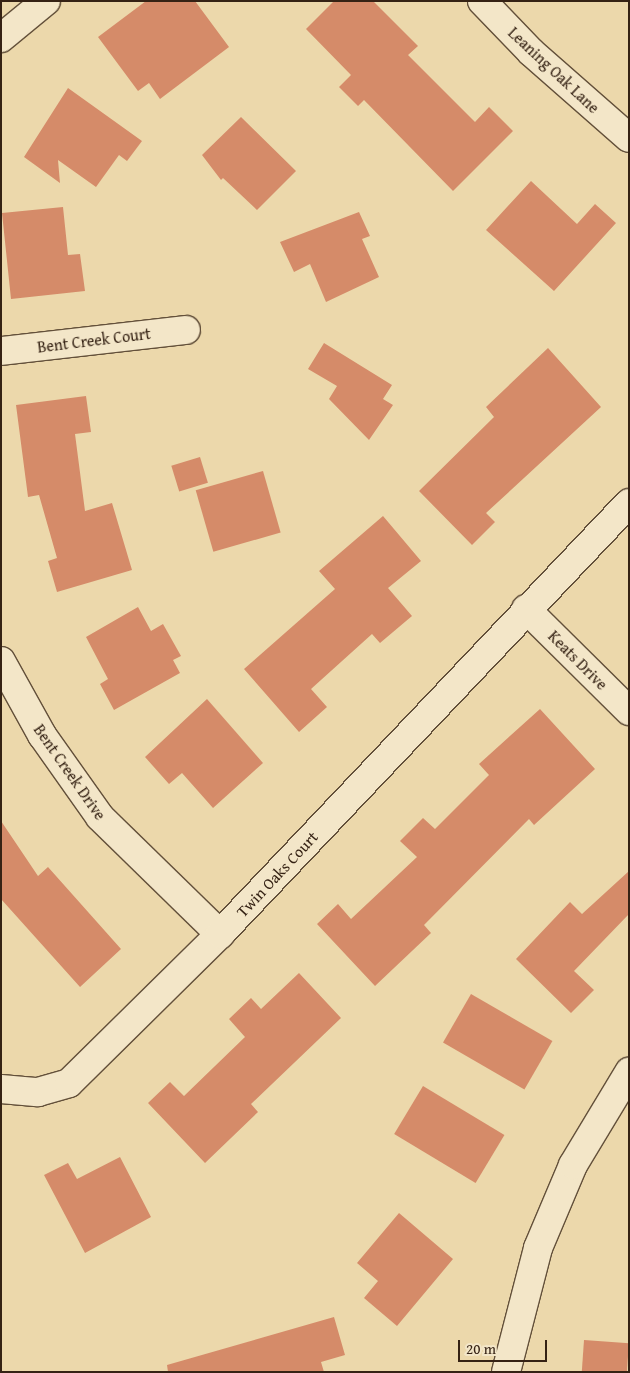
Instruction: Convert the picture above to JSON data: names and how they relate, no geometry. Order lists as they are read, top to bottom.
{
  "streets": {
    "street": [
      "Leaning Oak Lane",
      "Bent Creek Court",
      "Keats Drive",
      "Bent Creek Drive",
      "Twin Oaks Court"
    ]
  },
  "crossings": [
    ["Keats Drive", "Twin Oaks Court"],
    ["Bent Creek Drive", "Twin Oaks Court"]
  ],
  "scale_bar": "20 m"
}
